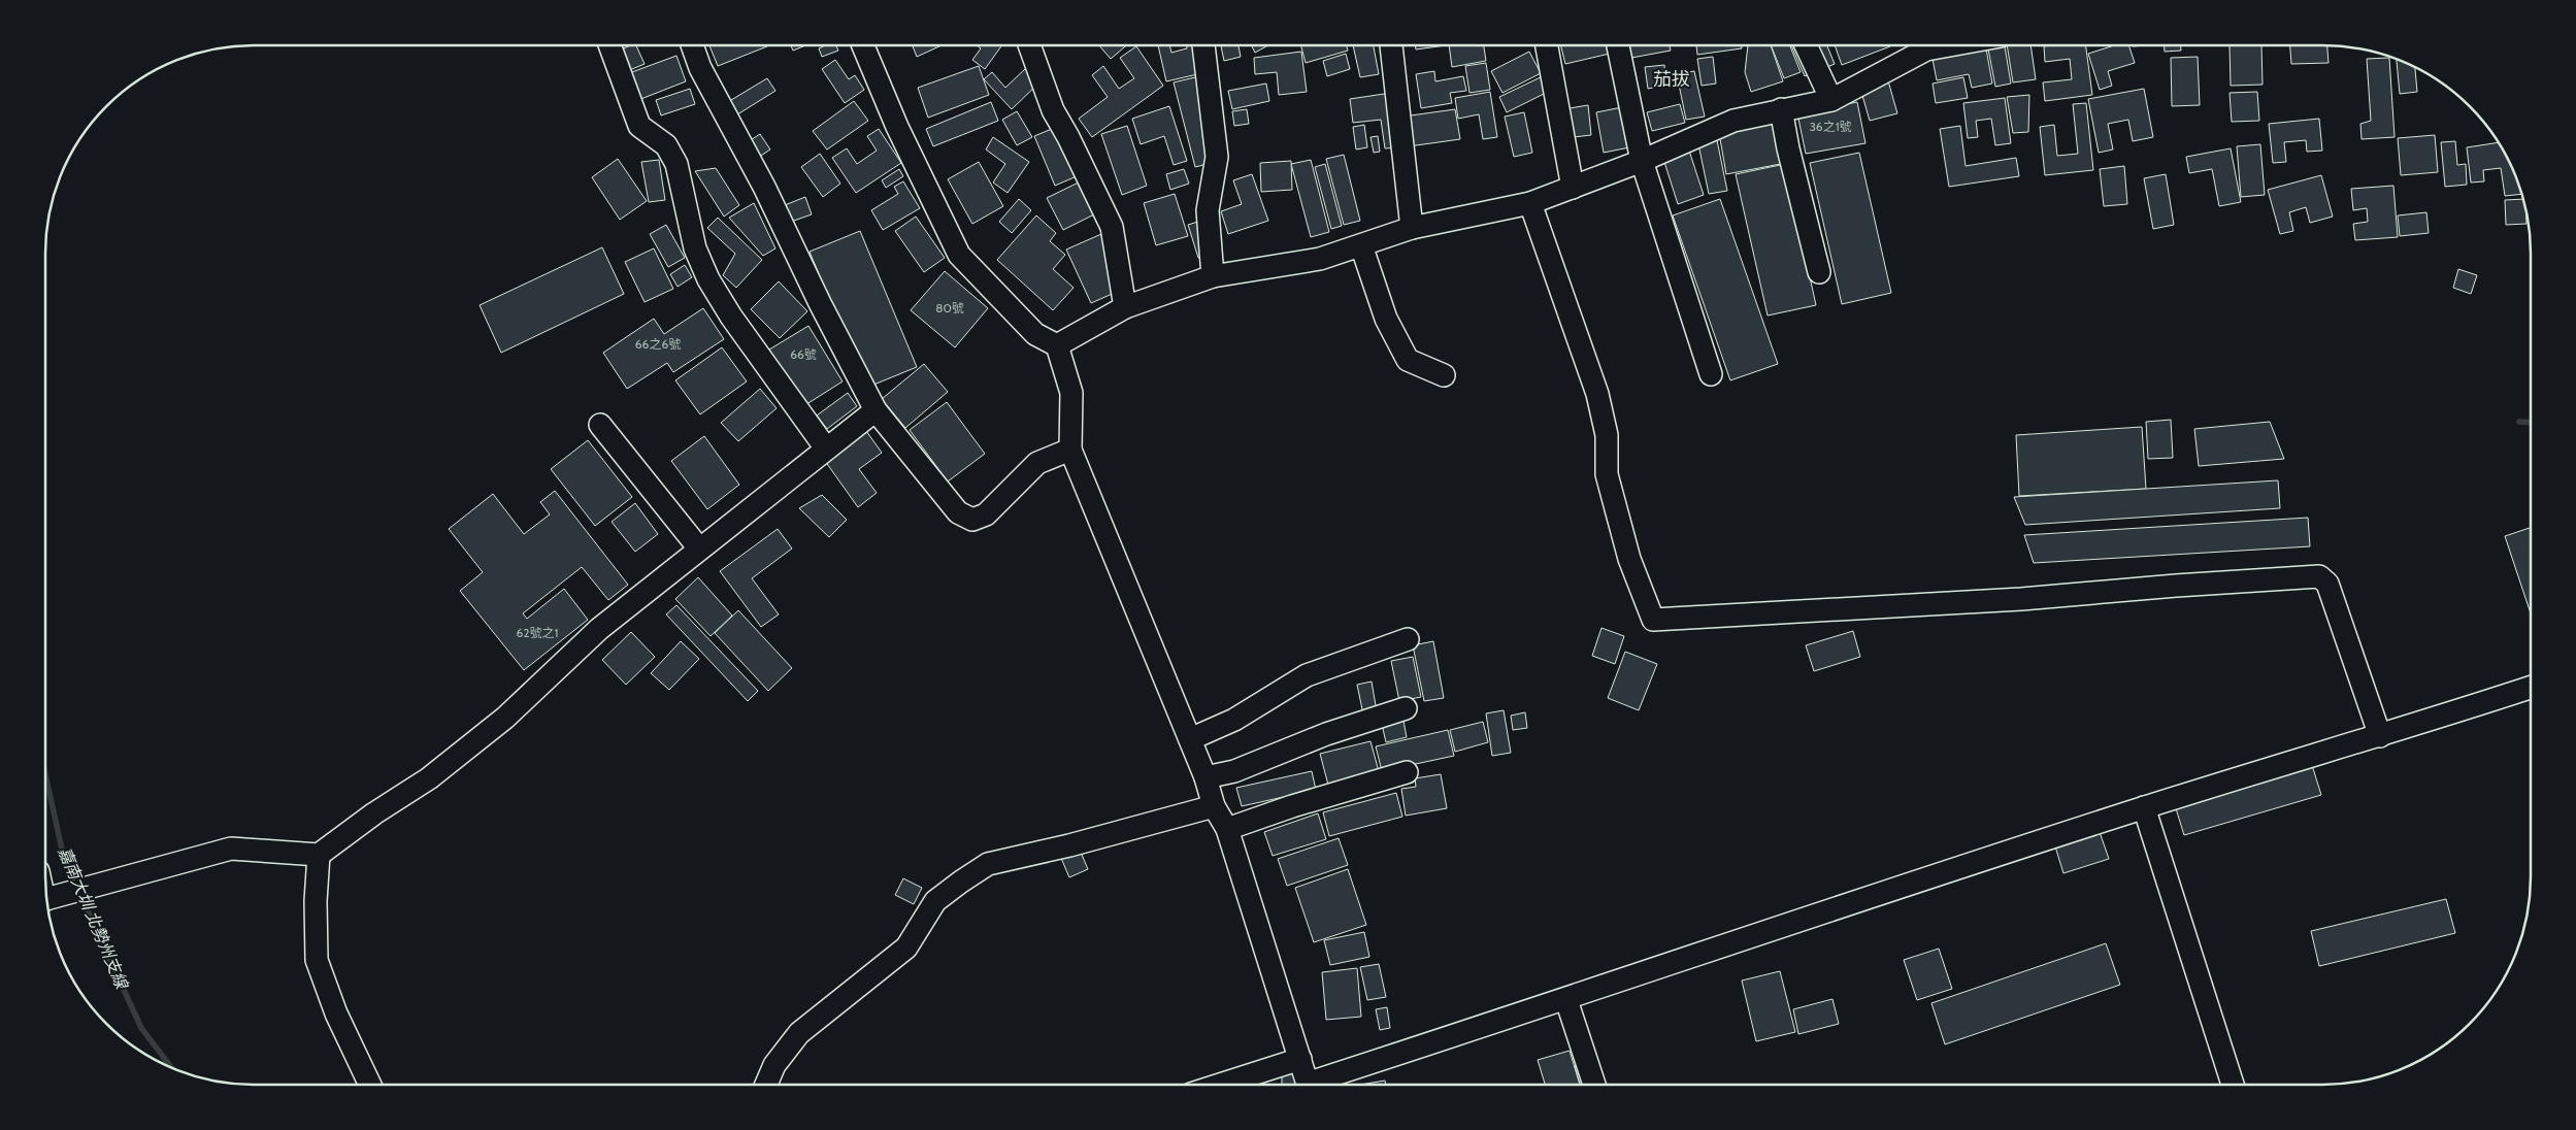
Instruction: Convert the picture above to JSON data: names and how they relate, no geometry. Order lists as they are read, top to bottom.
{
  "districts": ["茄拔"],
  "water": ["嘉南大圳 北勢州支線"],
  "house_numbers": [
    "36之1號",
    "80號",
    "66之6號",
    "66號",
    "62號之1"
  ]
}
